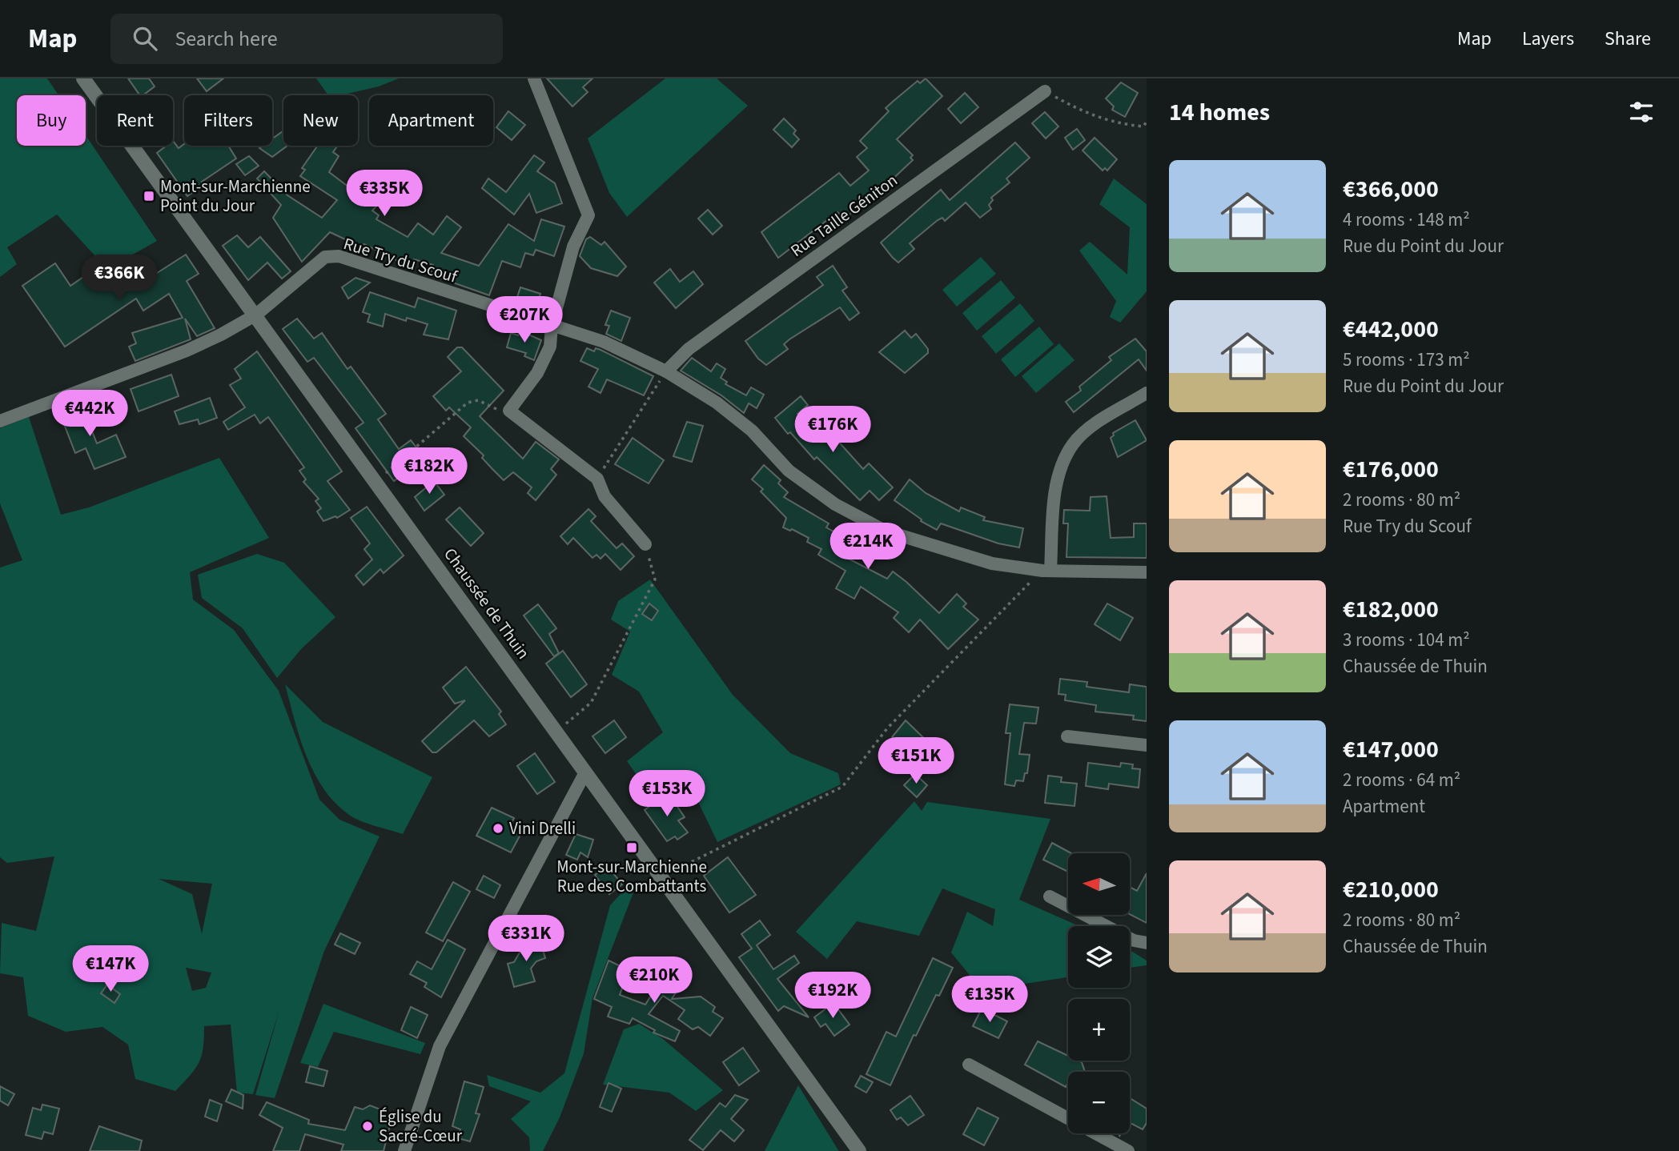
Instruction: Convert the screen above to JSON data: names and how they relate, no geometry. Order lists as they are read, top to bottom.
{
  "streets": {
    "main road": ["Chaussée de Thuin"],
    "street": ["Rue Taille Géniton", "Rue Try du Scouf"]
  },
  "crossings": [
    ["Rue Taille Géniton", "Rue Try du Scouf"],
    ["Rue Try du Scouf", "Chaussée de Thuin"]
  ],
  "places": {
    "transit": ["Mont-sur-Marchienne Point du Jour", "Mont-sur-Marchienne Rue des Combattants"],
    "other": ["Vini Drelli", "Église du Sacré-Cœur"]
  },
  "north": "left",
  "page": {
    "header": "Map",
    "search": "Search here",
    "nav": ["Map", "Layers", "Share"],
    "heading": "14 homes",
    "chip": [
      "Buy",
      "Rent",
      "Filters",
      "New",
      "Apartment"
    ],
    "list": [
      {
        "name": "€366,000",
        "note": "4 rooms · 148 m² · Rue du Point du Jour"
      },
      {
        "name": "€442,000",
        "note": "5 rooms · 173 m² · Rue du Point du Jour"
      },
      {
        "name": "€176,000",
        "note": "2 rooms · 80 m² · Rue Try du Scouf"
      },
      {
        "name": "€182,000",
        "note": "3 rooms · 104 m² · Chaussée de Thuin"
      },
      {
        "name": "€147,000",
        "note": "2 rooms · 64 m² · Apartment"
      },
      {
        "name": "€210,000",
        "note": "2 rooms · 80 m² · Chaussée de Thuin"
      }
    ],
    "price": [
      "€335K",
      "€366K",
      "€207K",
      "€442K",
      "€176K",
      "€182K",
      "€214K",
      "€151K",
      "€153K",
      "€331K",
      "€147K",
      "€210K",
      "€192K",
      "€135K"
    ],
    "map_buttons": ["+", "−"]
  }
}
